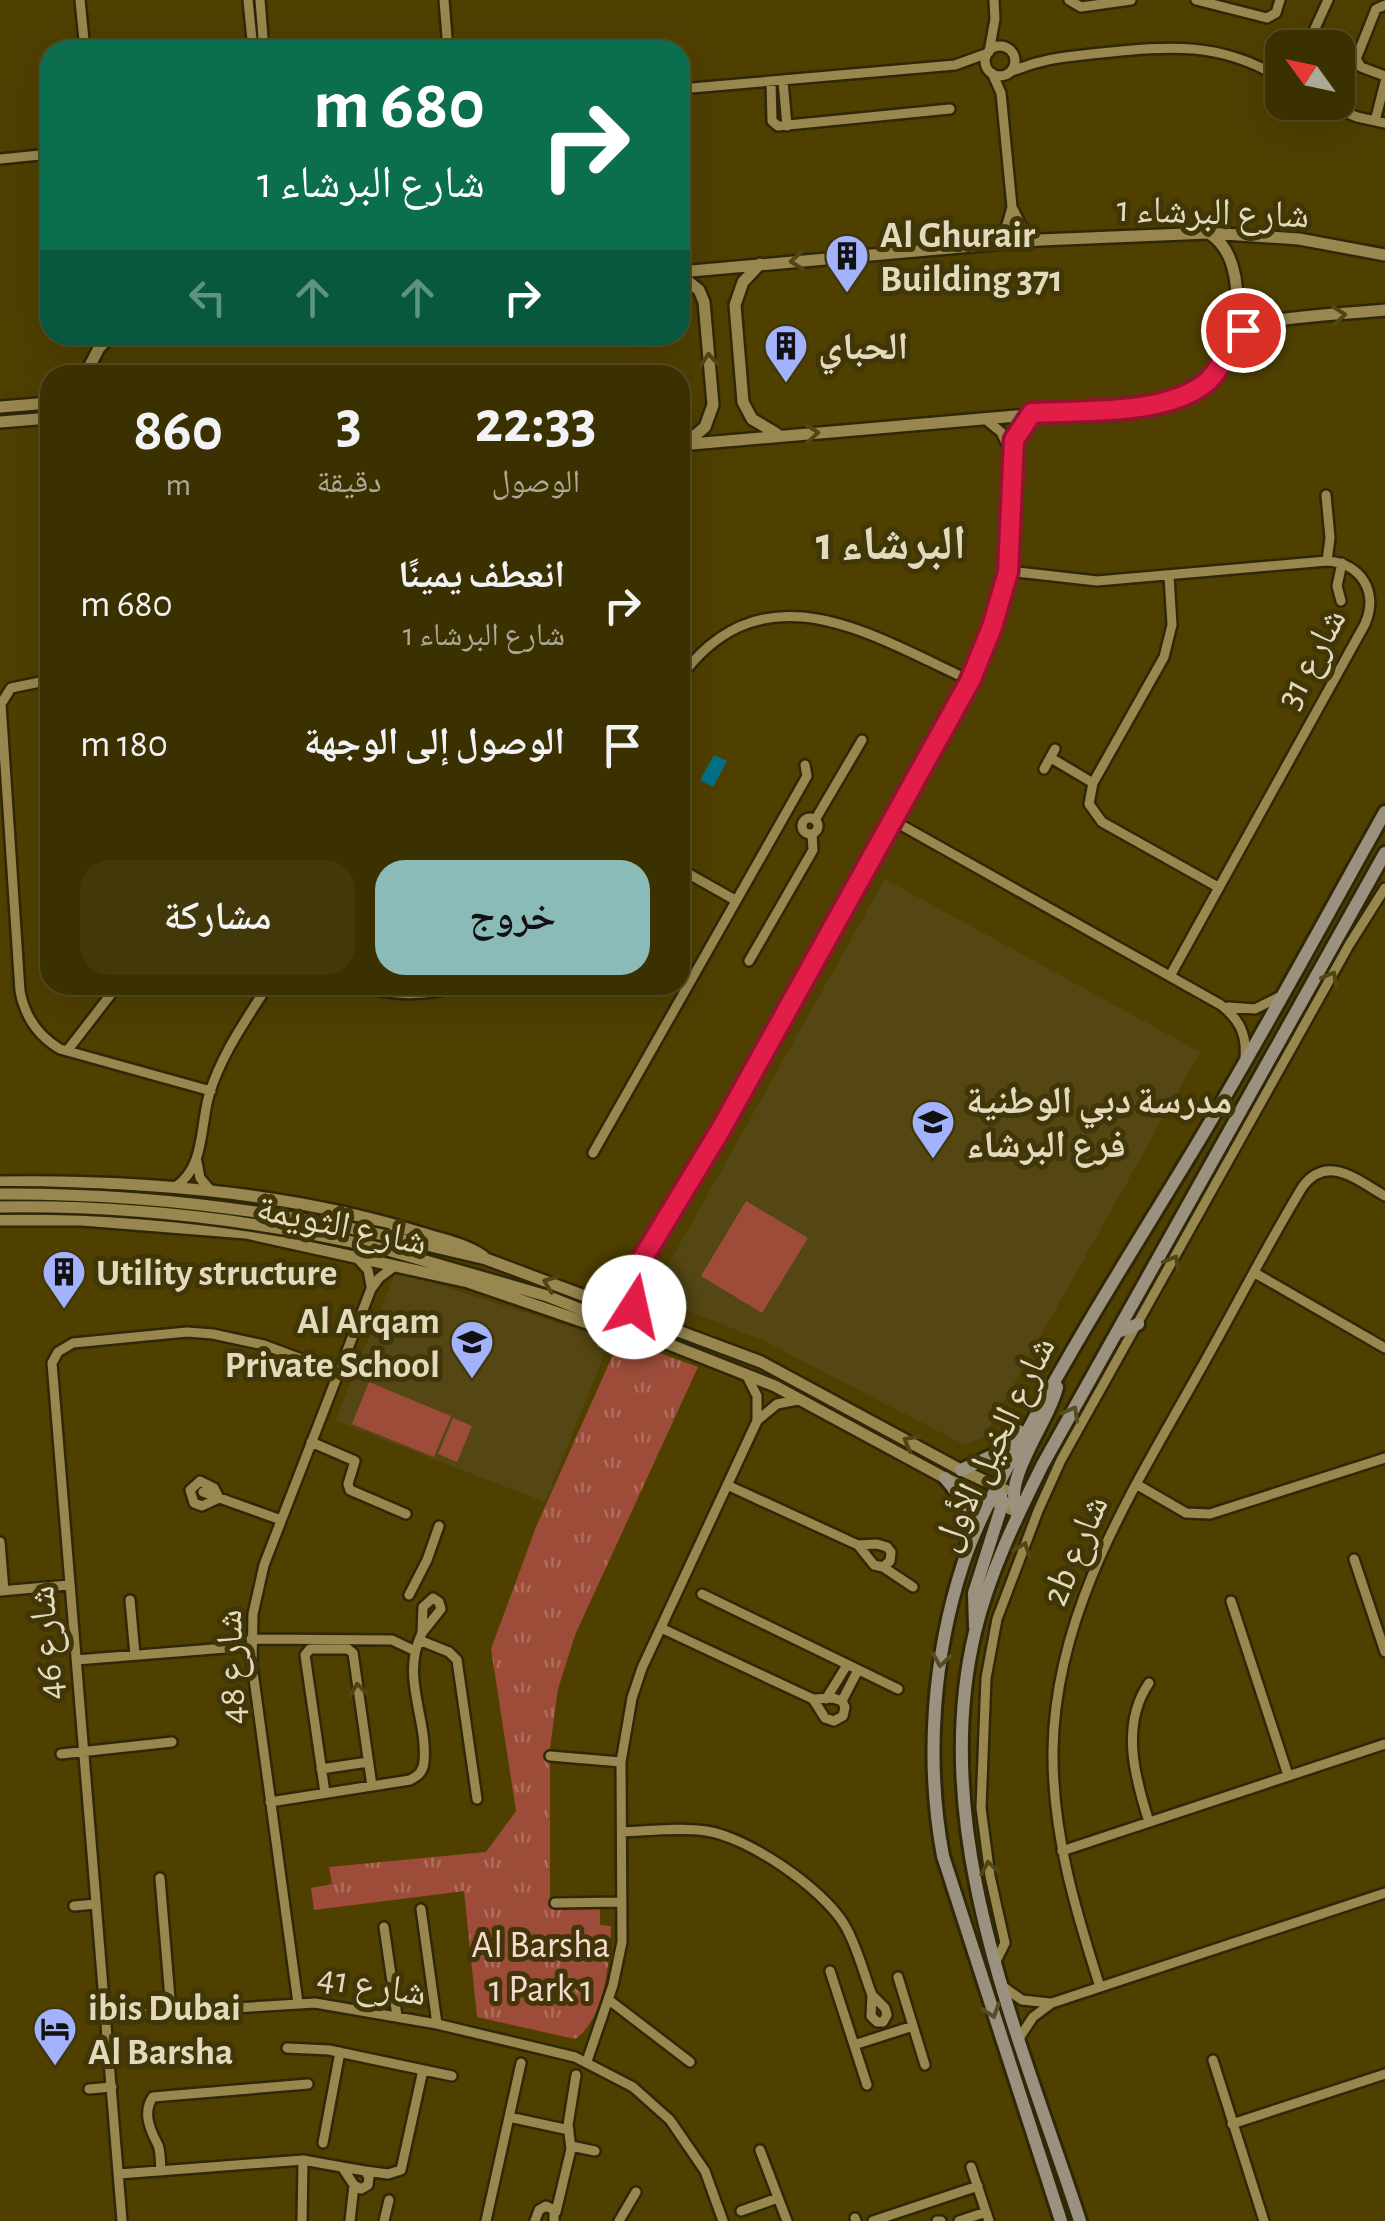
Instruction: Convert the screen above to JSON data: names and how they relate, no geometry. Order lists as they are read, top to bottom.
{
  "streets": {
    "main road": ["شارع الخيل الأول"],
    "street": [
      "شارع البرشاء 1",
      "شارع 31",
      "شارع الثويمة",
      "2b شارع",
      "شارع 46",
      "شارع 48",
      "شارع 41"
    ]
  },
  "crossings": [
    ["شارع الثويمة", "شارع الخيل الأول"],
    ["شارع الثويمة", "شارع 48"],
    ["شارع 46", "شارع 48"],
    ["شارع 46", "شارع 41"],
    ["شارع 48", "شارع 41"]
  ],
  "districts": ["البرشاء 1"],
  "parks": ["Al Barsha 1 Park 1"],
  "places": {
    "building": ["Al Ghurair Building 371", "الحباي", "Utility structure"],
    "school or university": ["مدرسة دبي الوطنية فرع البرشاء", "Al Arqam Private School"],
    "hotel": ["ibis Dubai Al Barsha"]
  },
  "north": "top left",
  "page": {
    "turn": ["680 m", "شارع البرشاء 1"],
    "eta": [
      "22:33",
      "الوصول",
      "3",
      "دقيقة",
      "860",
      "m"
    ],
    "list": [
      {
        "name": "انعطف يمينًا",
        "note": "شارع البرشاء 1",
        "value": "680 m"
      },
      {
        "name": "الوصول إلى الوجهة",
        "value": "180 m"
      }
    ],
    "buttons": ["خروج", "مشاركة"]
  }
}
